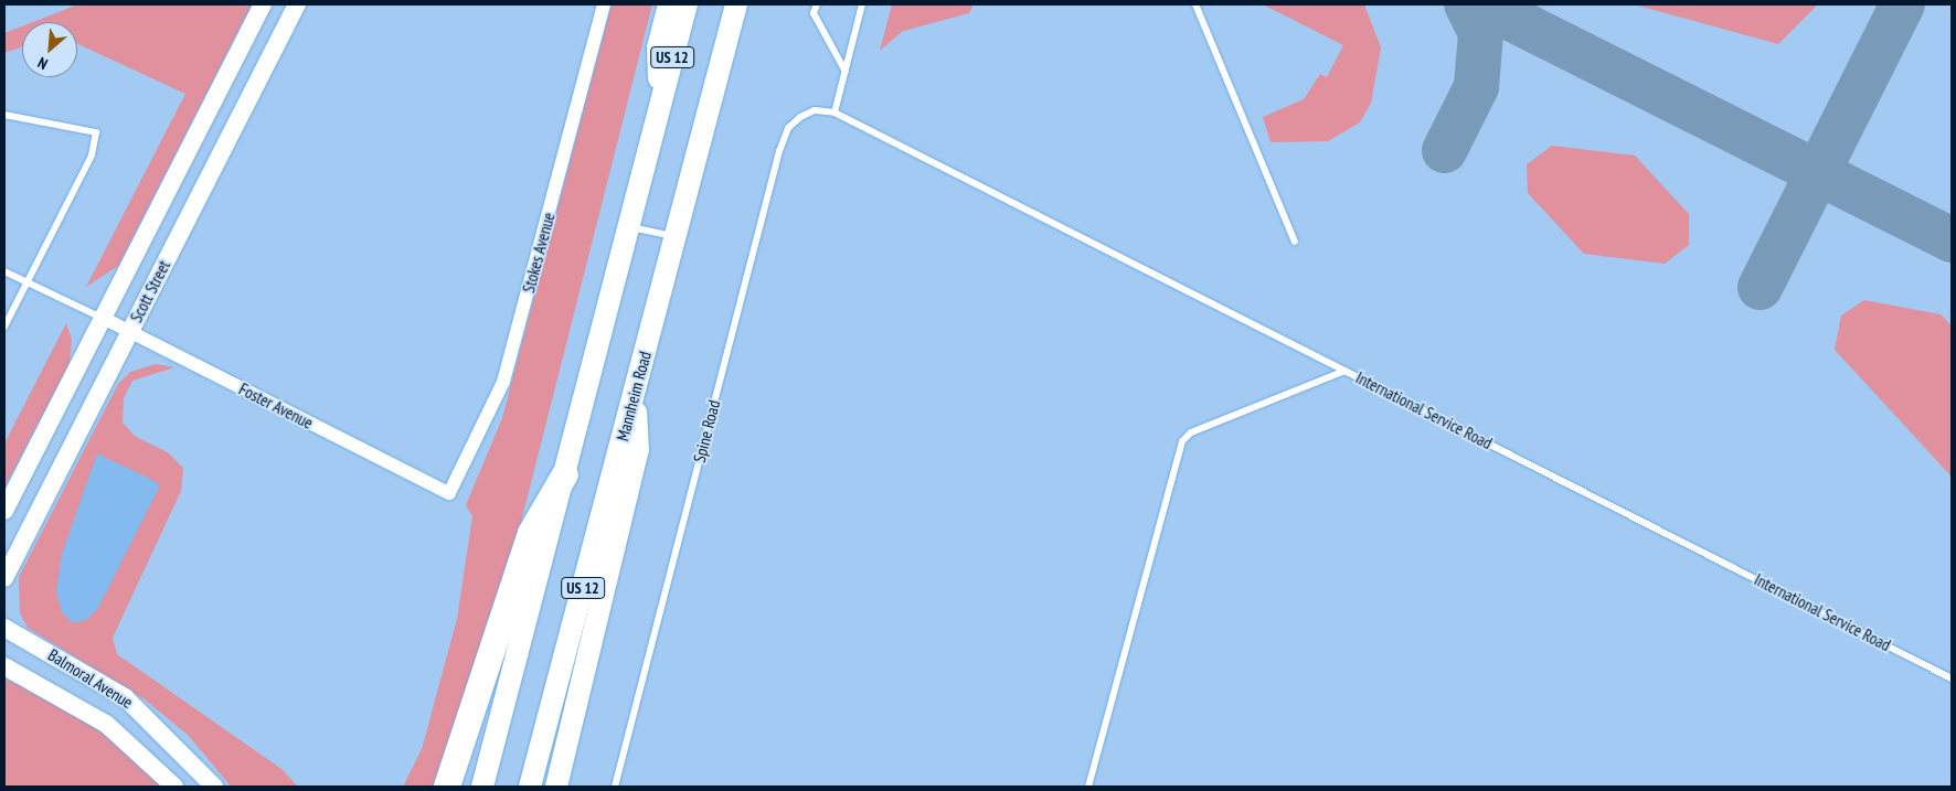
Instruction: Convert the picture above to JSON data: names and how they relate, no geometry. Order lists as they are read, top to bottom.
{
  "streets": {
    "main road": ["US 12", "Mannheim Road"],
    "street": [
      "Stokes Avenue",
      "Scott Street",
      "Foster Avenue",
      "Balmoral Avenue"
    ],
    "lane": ["International Service Road", "Spine Road"]
  },
  "crossings": [
    ["Stokes Avenue", "Foster Avenue"],
    ["Scott Street", "Foster Avenue"]
  ],
  "north": "bottom left"
}
